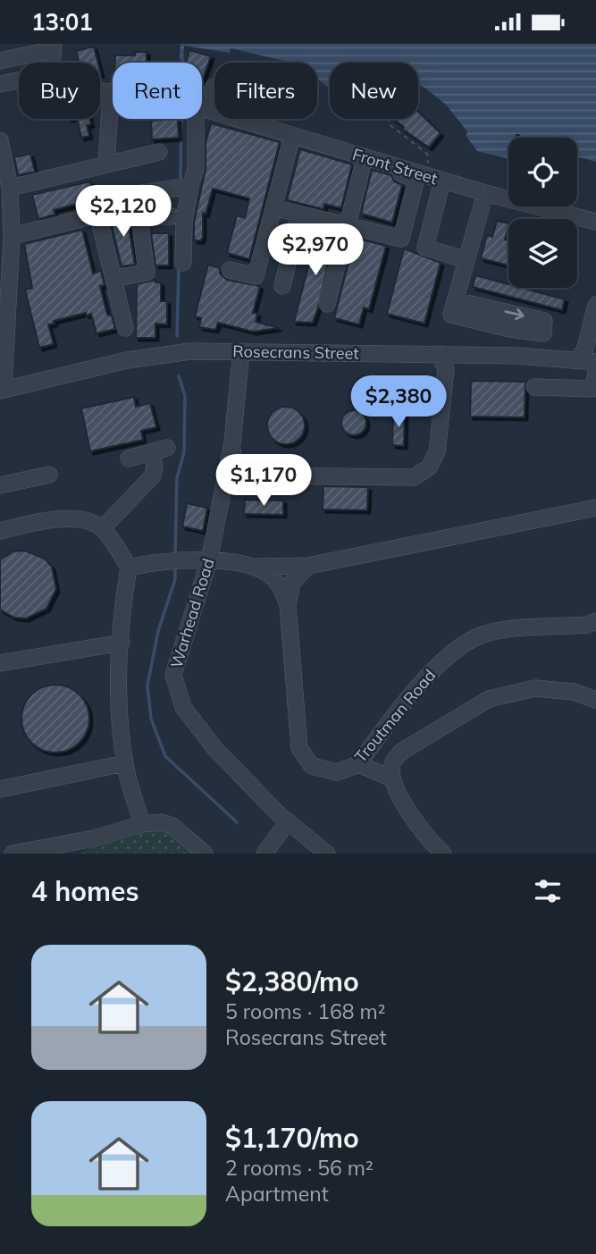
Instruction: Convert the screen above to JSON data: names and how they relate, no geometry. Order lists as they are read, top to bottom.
{
  "streets": {
    "street": [
      "Front Street",
      "Rosecrans Street",
      "Warhead Road",
      "Troutman Road"
    ]
  },
  "crossings": [
    ["Rosecrans Street", "Warhead Road"],
    ["Warhead Road", "Troutman Road"]
  ],
  "page": {
    "status": "13:01",
    "chip": [
      "Buy",
      "Rent",
      "Filters",
      "New"
    ],
    "price": [
      "$2,120",
      "$2,970",
      "$2,380",
      "$1,170"
    ],
    "heading": "4 homes",
    "list": [
      {
        "name": "$2,380/mo",
        "note": "5 rooms · 168 m² · Rosecrans Street"
      },
      {
        "name": "$1,170/mo",
        "note": "2 rooms · 56 m² · Apartment"
      }
    ]
  }
}
